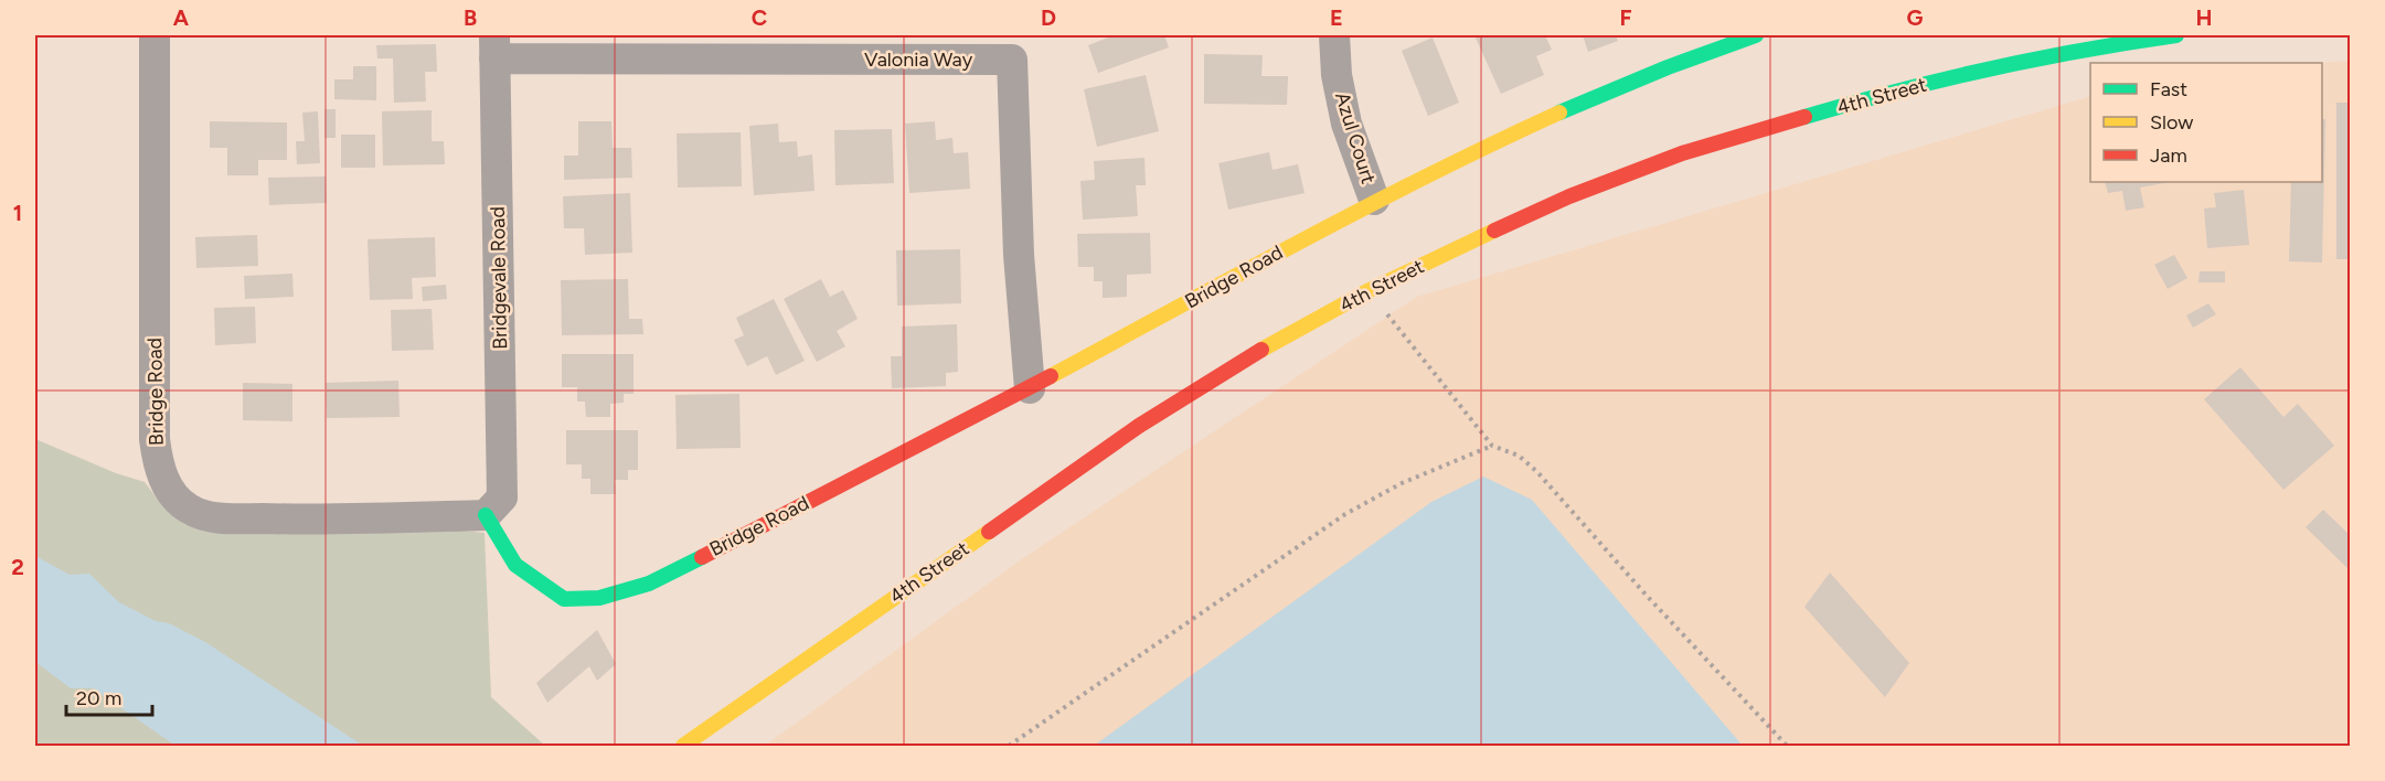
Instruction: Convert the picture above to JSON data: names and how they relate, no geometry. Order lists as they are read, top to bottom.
{
  "streets": {
    "main road": ["4th Street", "Bridge Road"],
    "street": ["Valonia Way", "Azul Court", "Bridgevale Road"]
  },
  "crossings": [
    ["Valonia Way", "Bridge Road"],
    ["Valonia Way", "Bridgevale Road"],
    ["Azul Court", "Bridge Road"],
    ["Bridge Road", "Bridgevale Road"]
  ],
  "legend": ["Fast", "Slow", "Jam"],
  "scale_bar": "20 m",
  "grid": {
    "columns": [
      "A",
      "B",
      "C",
      "D",
      "E",
      "F",
      "G",
      "H"
    ],
    "rows": ["1", "2"]
  }
}
